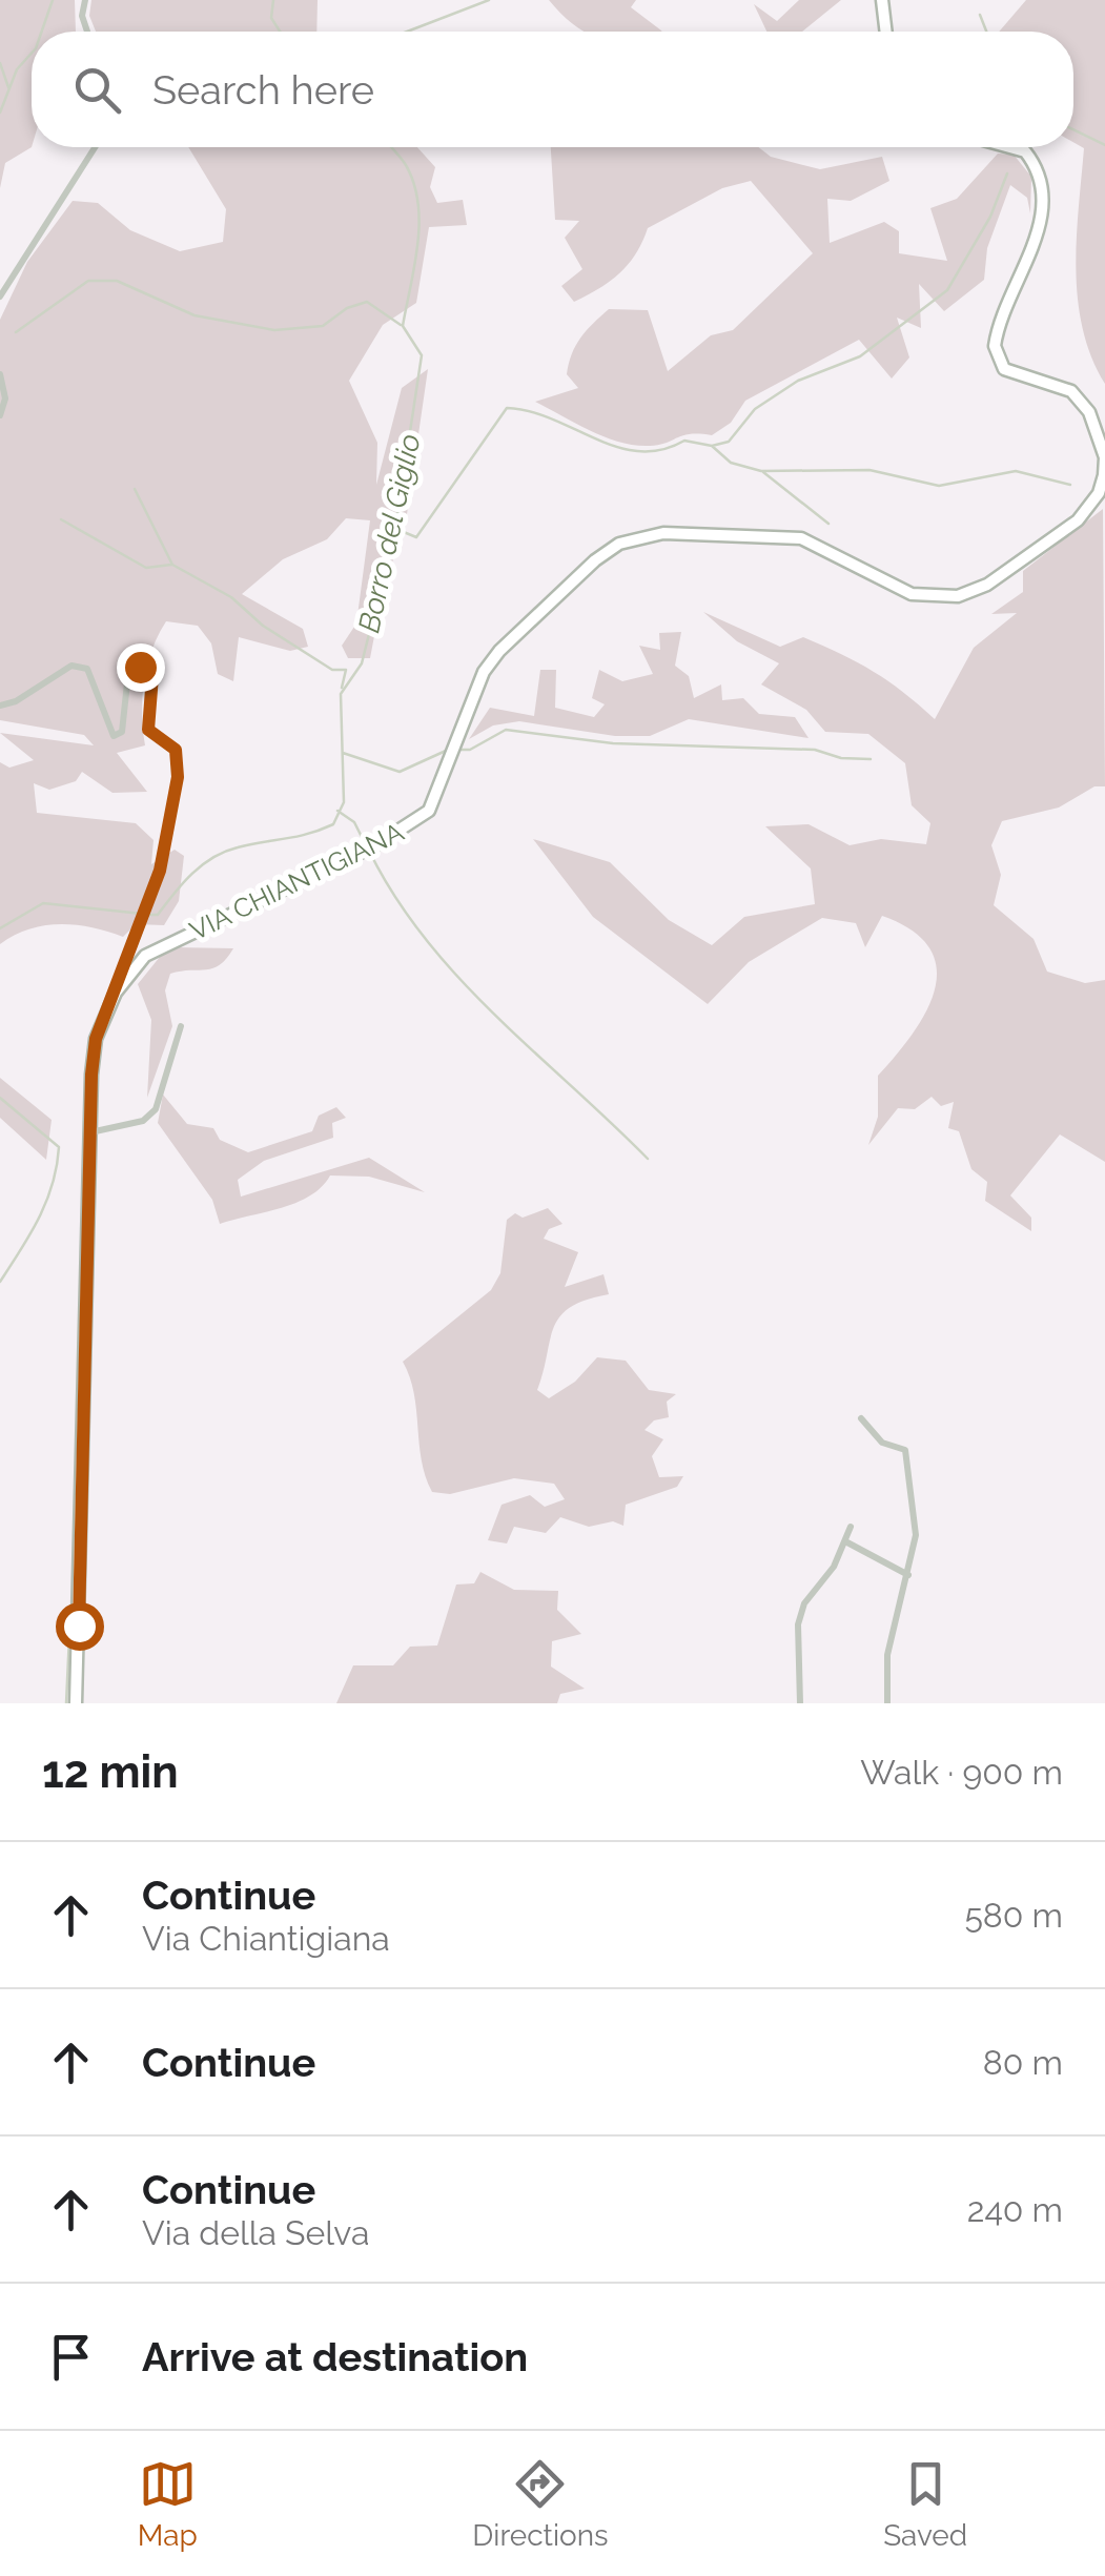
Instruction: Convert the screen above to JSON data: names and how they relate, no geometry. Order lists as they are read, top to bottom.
{
  "streets": {
    "main road": ["VIA CHIANTIGIANA"]
  },
  "water": ["Borro del Giglio"],
  "page": {
    "search": "Search here",
    "heading": ["12 min", "Walk · 900 m"],
    "list": [
      ["Continue", "Via Chiantigiana", "580 m"],
      ["Continue", "80 m"],
      ["Continue", "Via della Selva", "240 m"],
      "Arrive at destination"
    ],
    "nav": ["Map", "Directions", "Saved"]
  }
}
